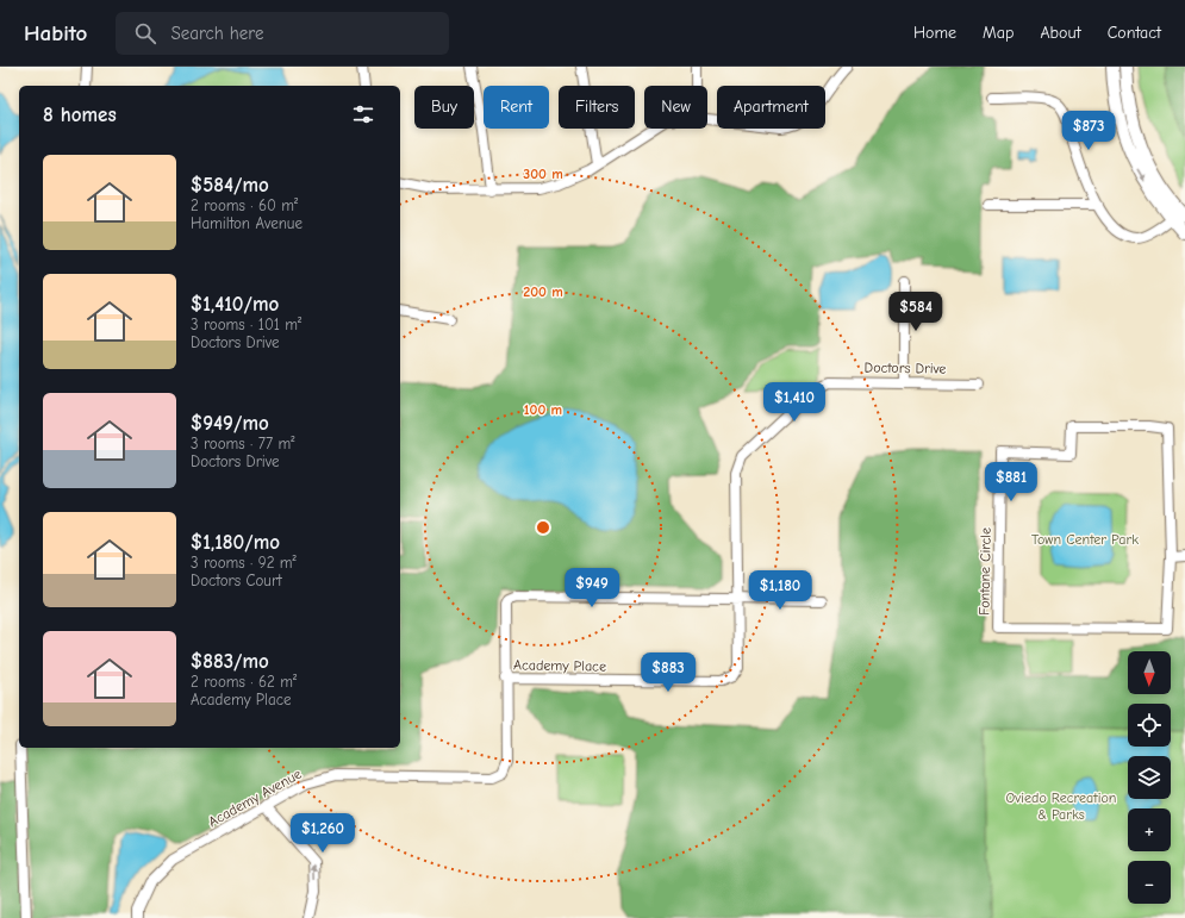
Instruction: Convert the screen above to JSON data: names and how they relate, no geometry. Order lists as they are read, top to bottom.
{
  "streets": {
    "street": [
      "Doctors Drive",
      "Fontane Circle",
      "Academy Place",
      "Academy Avenue"
    ]
  },
  "crossings": [
    ["Doctors Drive", "Academy Place"],
    ["Academy Place", "Academy Avenue"]
  ],
  "parks": ["Town Center Park", "Oviedo Recreation & Parks"],
  "north": "bottom",
  "page": {
    "header": "Habito",
    "search": "Search here",
    "nav": [
      "Home",
      "Map",
      "About",
      "Contact"
    ],
    "chip": [
      "Buy",
      "Rent",
      "Filters",
      "New",
      "Apartment"
    ],
    "heading": "8 homes",
    "price": [
      "$873",
      "$584",
      "$1,410",
      "$881",
      "$949",
      "$1,180",
      "$883",
      "$1,260"
    ],
    "list": [
      {
        "name": "$584/mo",
        "note": "2 rooms · 60 m² · Hamilton Avenue"
      },
      {
        "name": "$1,410/mo",
        "note": "3 rooms · 101 m² · Doctors Drive"
      },
      {
        "name": "$949/mo",
        "note": "3 rooms · 77 m² · Doctors Drive"
      },
      {
        "name": "$1,180/mo",
        "note": "3 rooms · 92 m² · Doctors Court"
      },
      {
        "name": "$883/mo",
        "note": "2 rooms · 62 m² · Academy Place"
      }
    ],
    "map_buttons": ["+", "−"]
  },
  "rings": ["300 m", "200 m", "100 m"]
}
